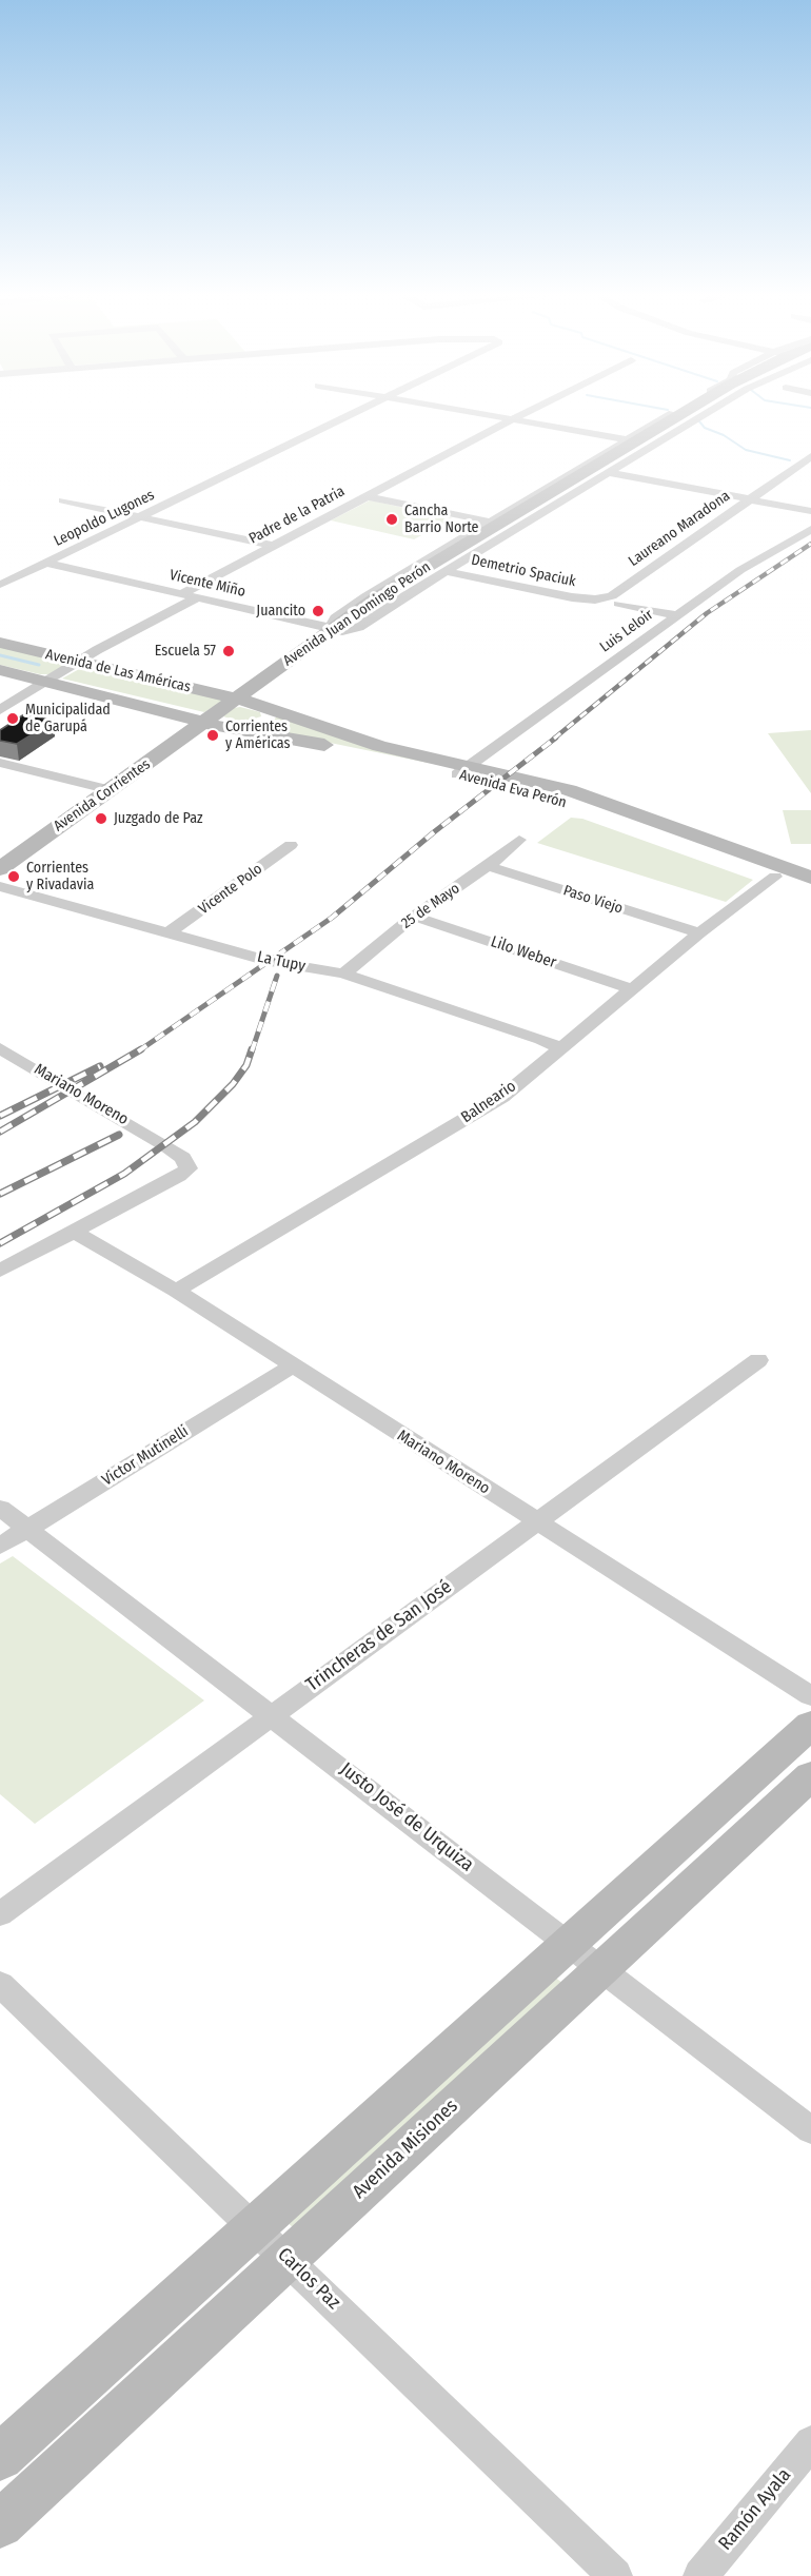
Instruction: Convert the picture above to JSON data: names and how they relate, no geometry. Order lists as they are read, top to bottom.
{
  "streets": {
    "main road": [
      "Avenida Juan Domingo Perón",
      "Avenida de Las Américas",
      "Avenida Eva Perón",
      "Avenida Corrientes",
      "Avenida Misiones"
    ],
    "street": [
      "Padre de la Patria",
      "Leopoldo Lugones",
      "Laureano Maradona",
      "Demetrio Spaciuk",
      "Vicente Miño",
      "Luis Leloir",
      "Vicente Polo",
      "Paso Viejo",
      "25 de Mayo",
      "Lilo Weber",
      "La Tupy",
      "Mariano Moreno",
      "Balneario",
      "Victor Mutinelli",
      "Trincheras de San José",
      "Justo José de Urquiza",
      "Carlos Paz",
      "Ramón Ayala"
    ]
  },
  "crossings": [
    ["Padre de la Patria", "Vicente Miño"],
    ["Leopoldo Lugones", "Vicente Miño"],
    ["Laureano Maradona", "Demetrio Spaciuk"],
    ["Vicente Miño", "Avenida Juan Domingo Perón"],
    ["Avenida Juan Domingo Perón", "Avenida de Las Américas"],
    ["Avenida Juan Domingo Perón", "Avenida Eva Perón"],
    ["Avenida Juan Domingo Perón", "Avenida Corrientes"],
    ["Luis Leloir", "Avenida Eva Perón"],
    ["Avenida de Las Américas", "Avenida Eva Perón"],
    ["Avenida de Las Américas", "Avenida Corrientes"],
    ["Avenida Eva Perón", "Avenida Corrientes"],
    ["Avenida Eva Perón", "Balneario"],
    ["Vicente Polo", "La Tupy"],
    ["Paso Viejo", "25 de Mayo"],
    ["Paso Viejo", "Balneario"],
    ["25 de Mayo", "Lilo Weber"],
    ["25 de Mayo", "La Tupy"],
    ["Lilo Weber", "Balneario"],
    ["La Tupy", "Balneario"],
    ["Mariano Moreno", "Balneario"],
    ["Mariano Moreno", "Victor Mutinelli"],
    ["Mariano Moreno", "Trincheras de San José"],
    ["Victor Mutinelli", "Justo José de Urquiza"],
    ["Trincheras de San José", "Justo José de Urquiza"],
    ["Justo José de Urquiza", "Avenida Misiones"],
    ["Avenida Misiones", "Carlos Paz"]
  ],
  "places": [
    "Cancha Barrio Norte",
    "Juancito",
    "Escuela 57",
    "Municipalidad de Garupá",
    "Corrientes y Américas",
    "Juzgado de Paz",
    "Corrientes y Rivadavia"
  ]
}
